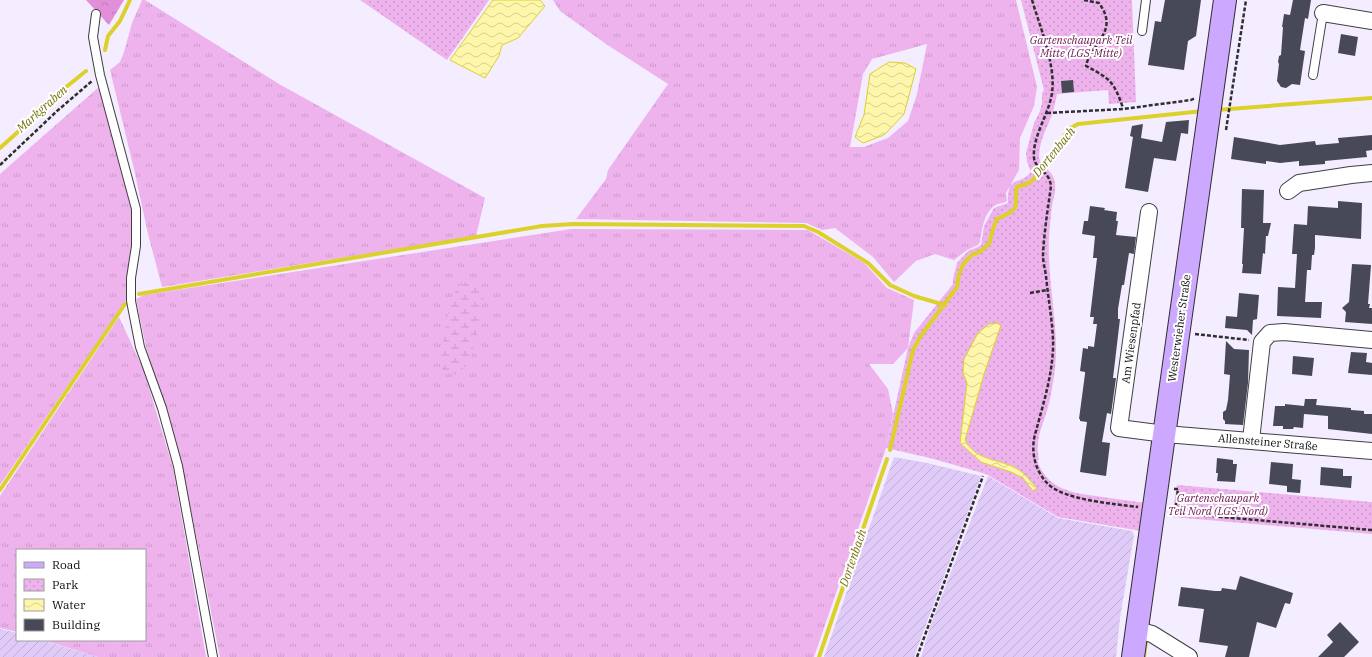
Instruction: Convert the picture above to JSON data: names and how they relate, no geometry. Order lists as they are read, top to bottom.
{
  "streets": {
    "main road": ["Westerwieher Straße"],
    "street": ["Am Wiesenpfad", "Allensteiner Straße"]
  },
  "crossings": [
    ["Westerwieher Straße", "Am Wiesenpfad"],
    ["Westerwieher Straße", "Allensteiner Straße"],
    ["Am Wiesenpfad", "Allensteiner Straße"]
  ],
  "water": ["Markgraben", "Dortenbach"],
  "parks": ["Gartenschaupark Teil Mitte (LGS-Mitte)", "Gartenschaupark Teil Nord (LGS-Nord)"],
  "legend": [
    "Road",
    "Park",
    "Water",
    "Building"
  ]
}
